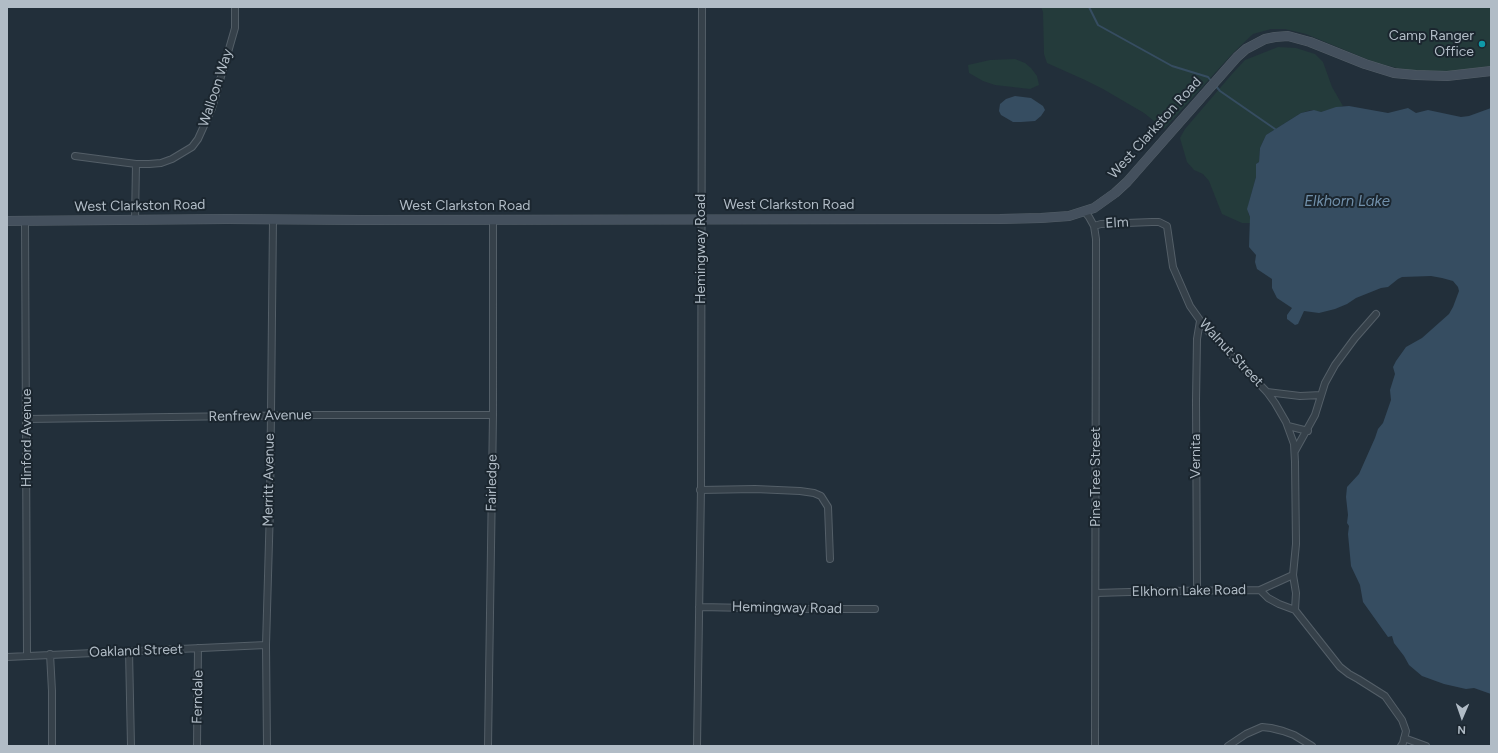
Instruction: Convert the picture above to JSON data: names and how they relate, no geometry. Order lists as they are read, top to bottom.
{
  "streets": {
    "main road": ["West Clarkston Road"],
    "street": [
      "Walloon Way",
      "Elm",
      "Hemingway Road",
      "Walnut Street",
      "Renfrew Avenue",
      "Hinford Avenue",
      "Vernita",
      "Pine Tree Street",
      "Merritt Avenue",
      "Fairledge",
      "Elkhorn Lake Road",
      "Oakland Street",
      "Ferndale"
    ]
  },
  "crossings": [
    ["West Clarkston Road", "Hemingway Road"],
    ["West Clarkston Road", "Hinford Avenue"],
    ["West Clarkston Road", "Pine Tree Street"],
    ["West Clarkston Road", "Merritt Avenue"],
    ["West Clarkston Road", "Fairledge"],
    ["Elm", "Walnut Street"],
    ["Elm", "Pine Tree Street"],
    ["Walnut Street", "Vernita"],
    ["Walnut Street", "Elkhorn Lake Road"],
    ["Renfrew Avenue", "Hinford Avenue"],
    ["Renfrew Avenue", "Merritt Avenue"],
    ["Renfrew Avenue", "Fairledge"],
    ["Hinford Avenue", "Oakland Street"],
    ["Vernita", "Elkhorn Lake Road"],
    ["Pine Tree Street", "Elkhorn Lake Road"],
    ["Merritt Avenue", "Oakland Street"],
    ["Oakland Street", "Ferndale"]
  ],
  "water": ["Elkhorn Lake"],
  "places": ["Camp Ranger Office"],
  "north": "bottom"
}
